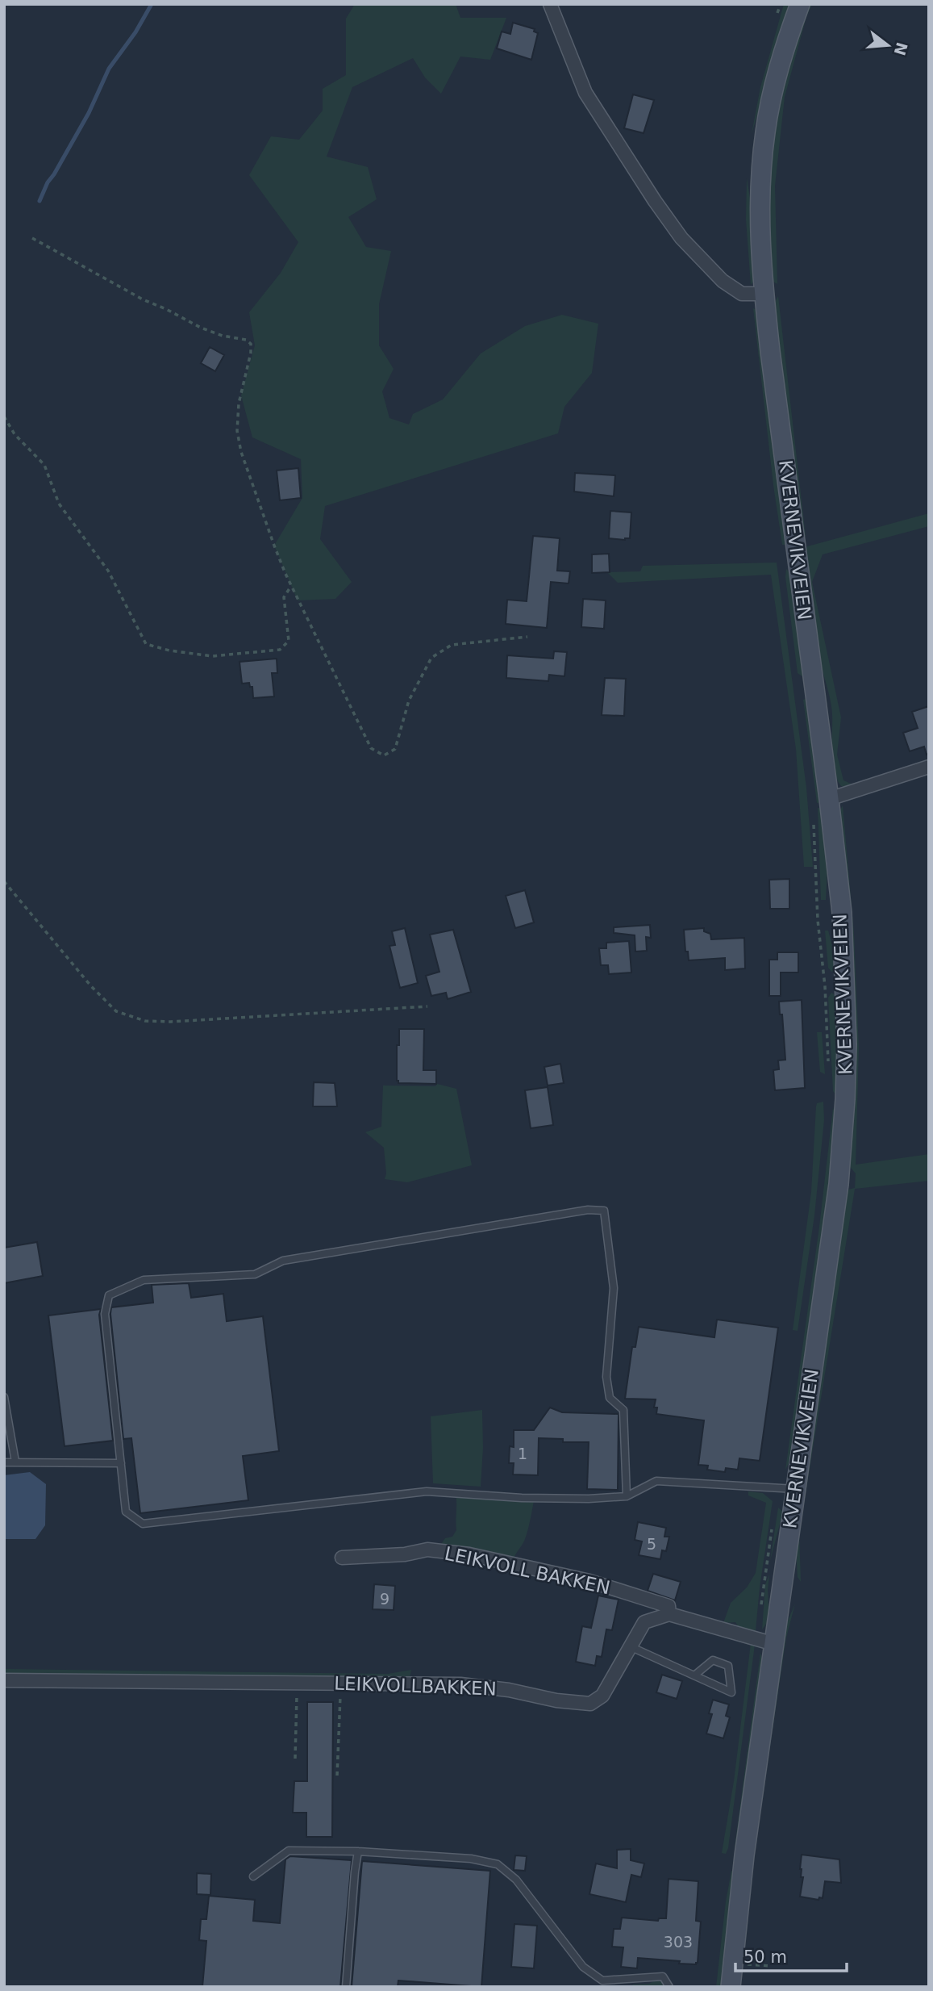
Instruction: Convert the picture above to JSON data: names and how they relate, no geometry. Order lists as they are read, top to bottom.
{
  "streets": {
    "main road": ["KVERNEVIKVEIEN"],
    "street": ["LEIKVOLL BAKKEN", "LEIKVOLLBAKKEN"]
  },
  "crossings": [
    ["LEIKVOLL BAKKEN", "LEIKVOLLBAKKEN"]
  ],
  "house_numbers": [
    "1",
    "5",
    "9",
    "303"
  ],
  "scale_bar": "50 m",
  "north": "right"
}
